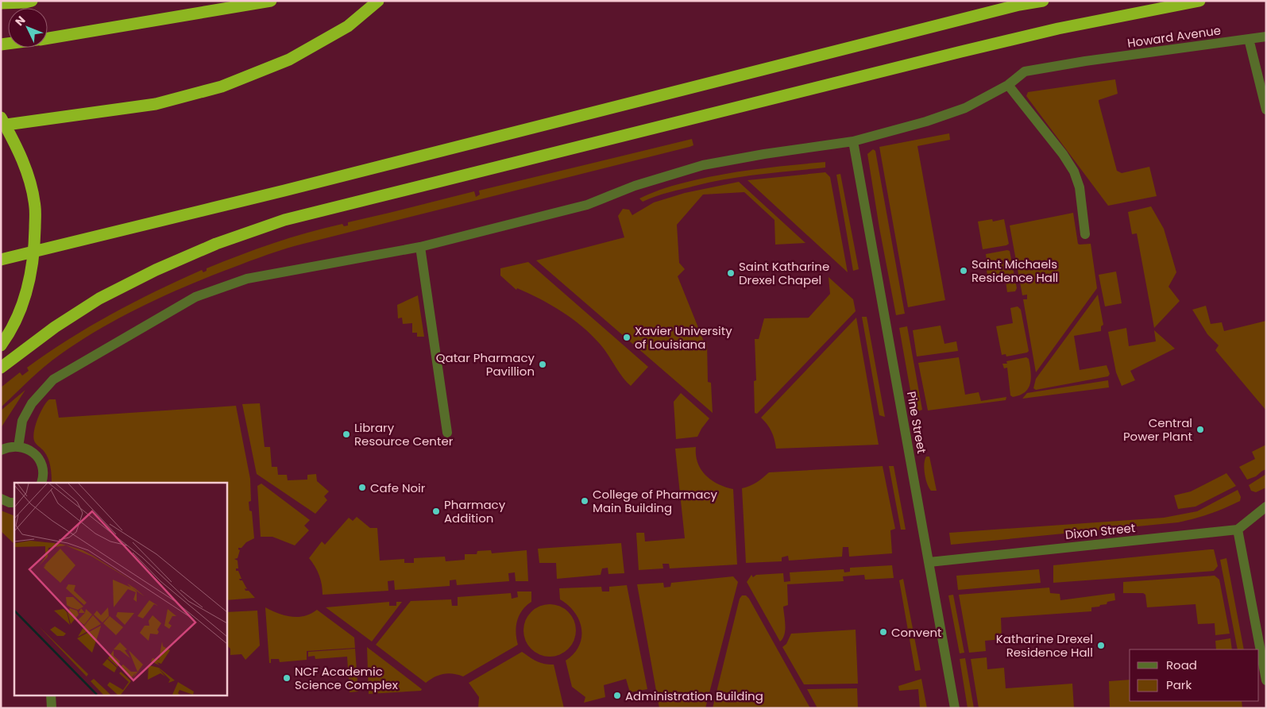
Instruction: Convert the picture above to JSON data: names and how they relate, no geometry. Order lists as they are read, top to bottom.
{
  "streets": {
    "street": ["Howard Avenue", "Pine Street", "Dixon Street"]
  },
  "crossings": [
    ["Howard Avenue", "Pine Street"],
    ["Pine Street", "Dixon Street"]
  ],
  "places": [
    "Saint Michaels Residence Hall",
    "Saint Katharine Drexel Chapel",
    "Xavier University of Louisiana",
    "Qatar Pharmacy Pavillion",
    "Central Power Plant",
    "Library Resource Center",
    "Cafe Noir",
    "College of Pharmacy Main Building",
    "Pharmacy Addition",
    "Convent",
    "Katharine Drexel Residence Hall",
    "NCF Academic Science Complex",
    "Administration Building"
  ],
  "legend": ["Road", "Park"],
  "north": "top left"
}
